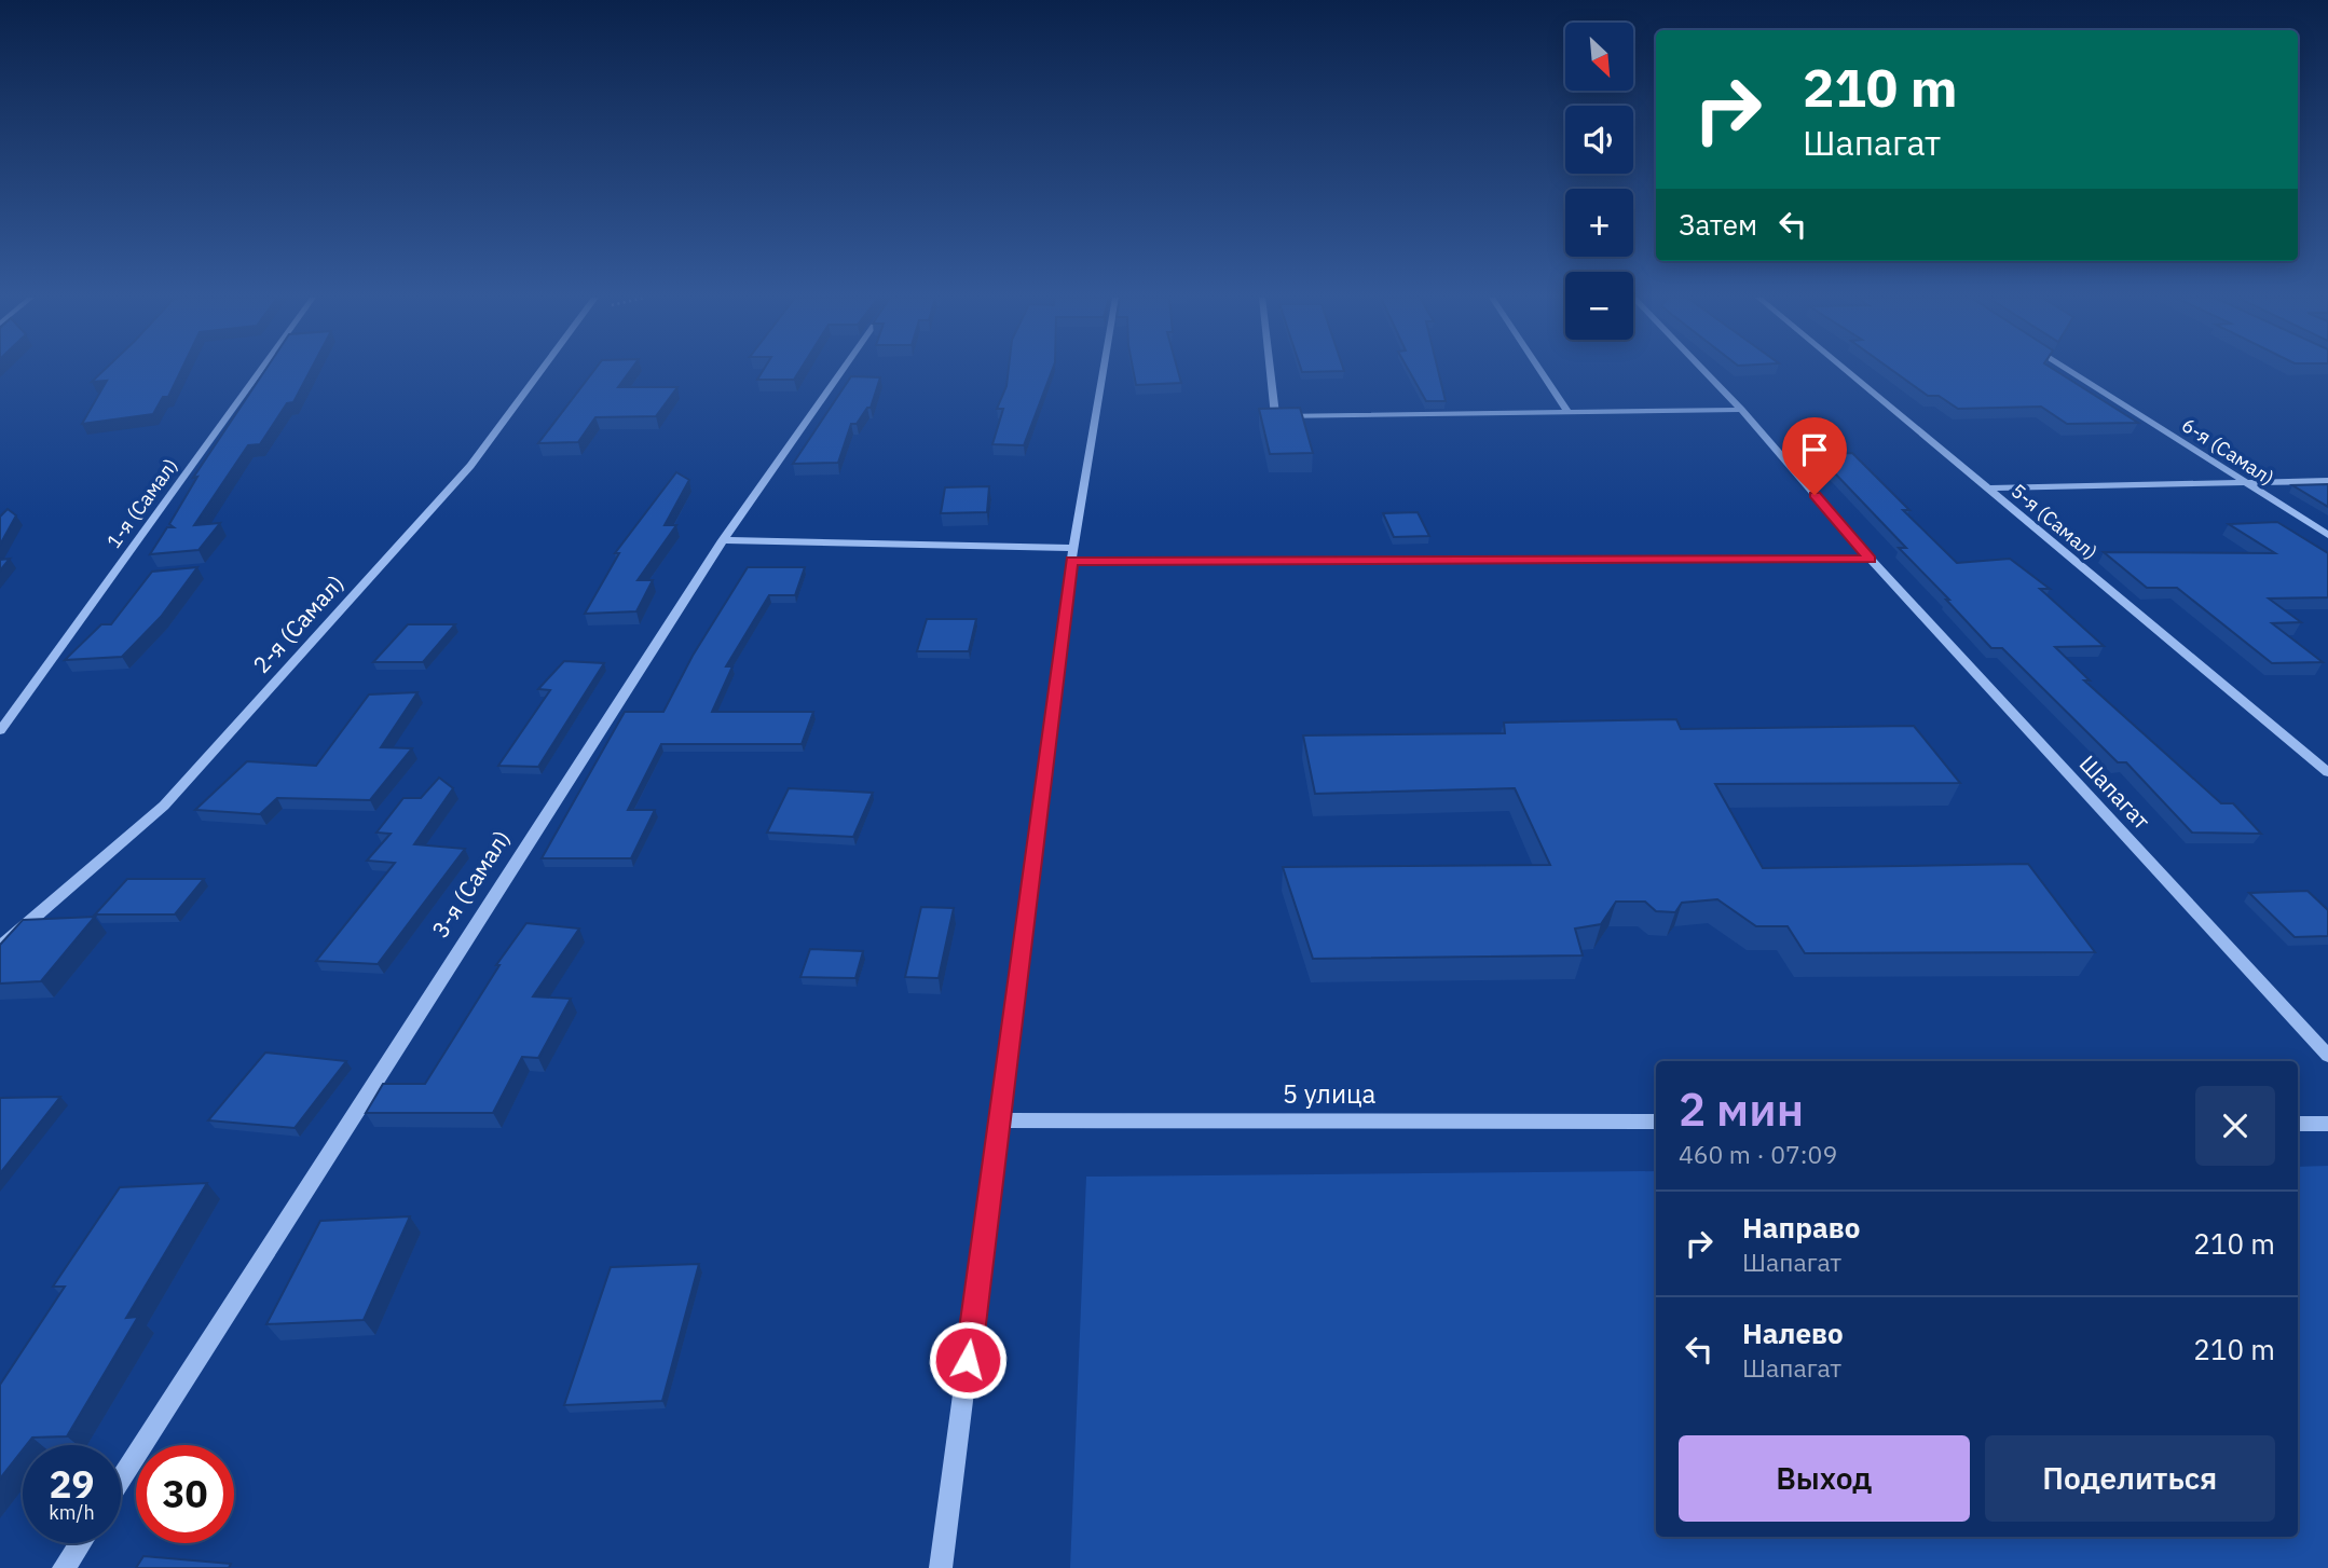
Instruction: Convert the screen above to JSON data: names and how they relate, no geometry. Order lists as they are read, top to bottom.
{
  "streets": {
    "street": [
      "6-я (Самал)",
      "1-я (Самал)",
      "5-я (Самал)",
      "2-я (Самал)",
      "Шапагат",
      "3-я (Самал)",
      "5 улица"
    ]
  },
  "north": "bottom right",
  "page": {
    "map_buttons": ["+", "−"],
    "turn": ["210 m", "Шапагат"],
    "then": "Затем",
    "heading": ["2 мин", "460 m · 07:09"],
    "list": [
      {
        "name": "Направо",
        "note": "Шапагат",
        "value": "210 m"
      },
      {
        "name": "Налево",
        "note": "Шапагат",
        "value": "210 m"
      }
    ],
    "buttons": ["Выход", "Поделиться"],
    "speed": "29 km/h",
    "limit": "30"
  }
}
